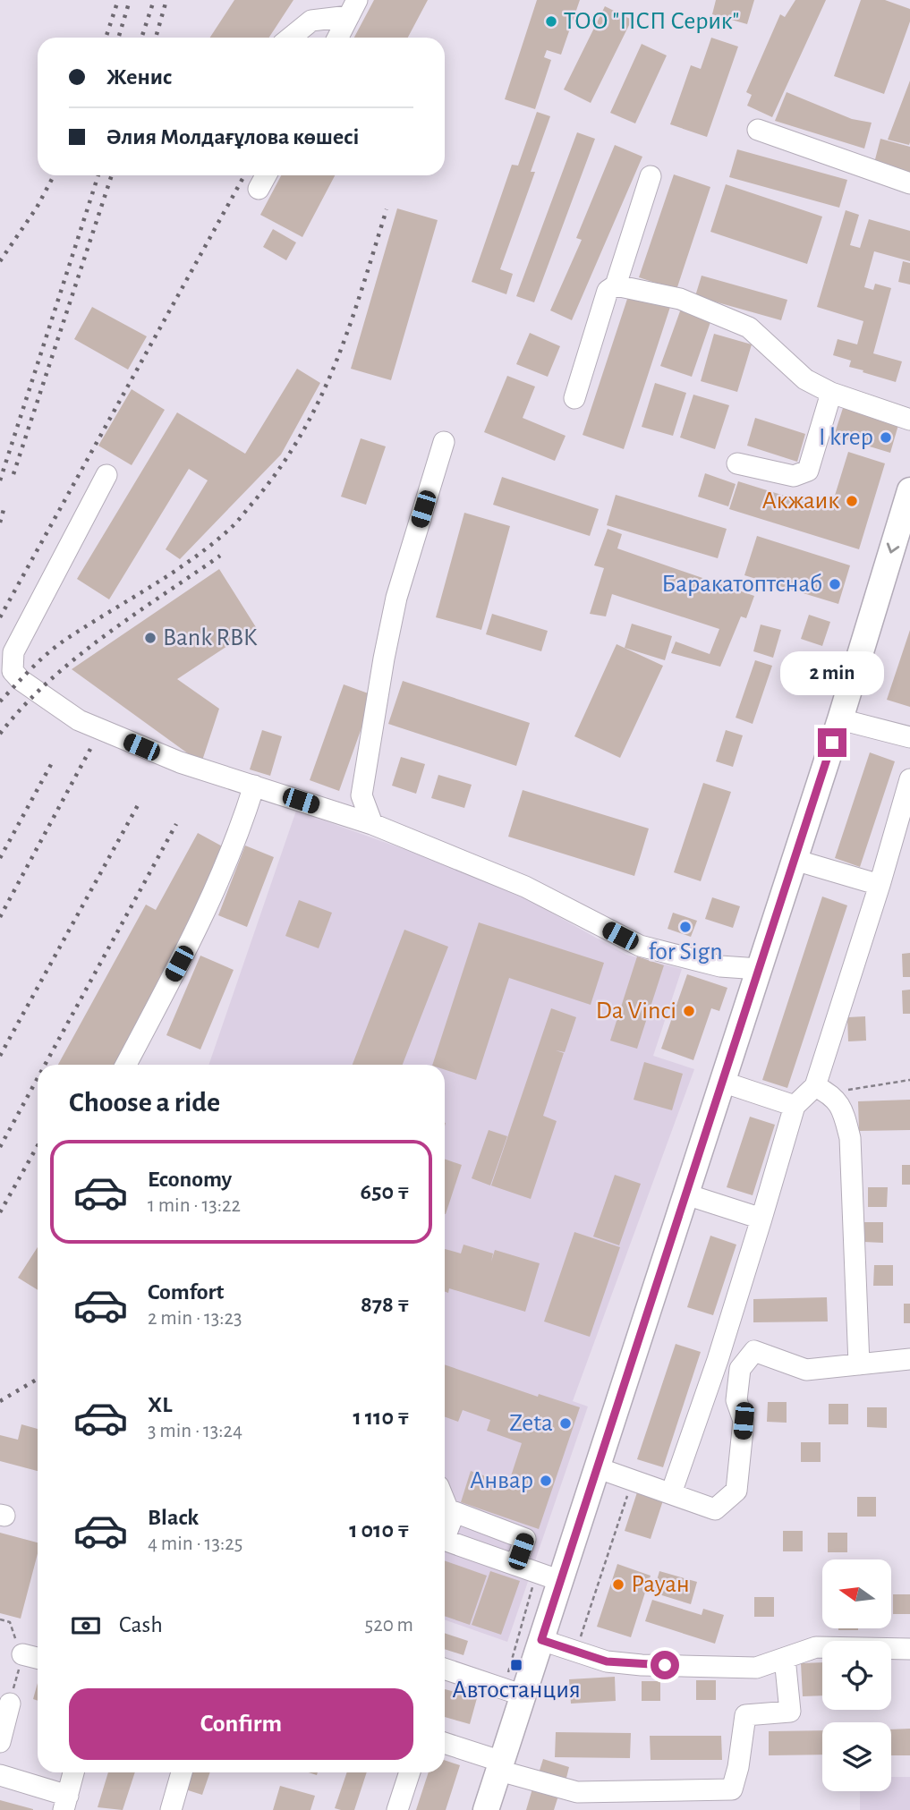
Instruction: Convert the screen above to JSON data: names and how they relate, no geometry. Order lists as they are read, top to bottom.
{
  "places": {
    "other": [
      "ТОО \"ПСП Серик\"",
      "I krep",
      "Акжаик",
      "Баракатоптснаб",
      "Bank RBK",
      "for Sign",
      "Da Vinci",
      "Zeta",
      "Анвар",
      "Рауан"
    ],
    "transit": ["Автостанция"]
  },
  "north": "left",
  "page": {
    "banner": ["Женис", "Әлия Молдағұлова көшесі"],
    "bubble": "2 min",
    "heading": "Choose a ride",
    "list": [
      {
        "name": "Economy",
        "note": "1 min · 13:22",
        "value": "650 ₸"
      },
      {
        "name": "Comfort",
        "note": "2 min · 13:23",
        "value": "878 ₸"
      },
      {
        "name": "XL",
        "note": "3 min · 13:24",
        "value": "1 110 ₸"
      },
      {
        "name": "Black",
        "note": "4 min · 13:25",
        "value": "1 010 ₸"
      }
    ],
    "pay": ["Cash", "520 m"],
    "buttons": "Confirm"
  }
}
